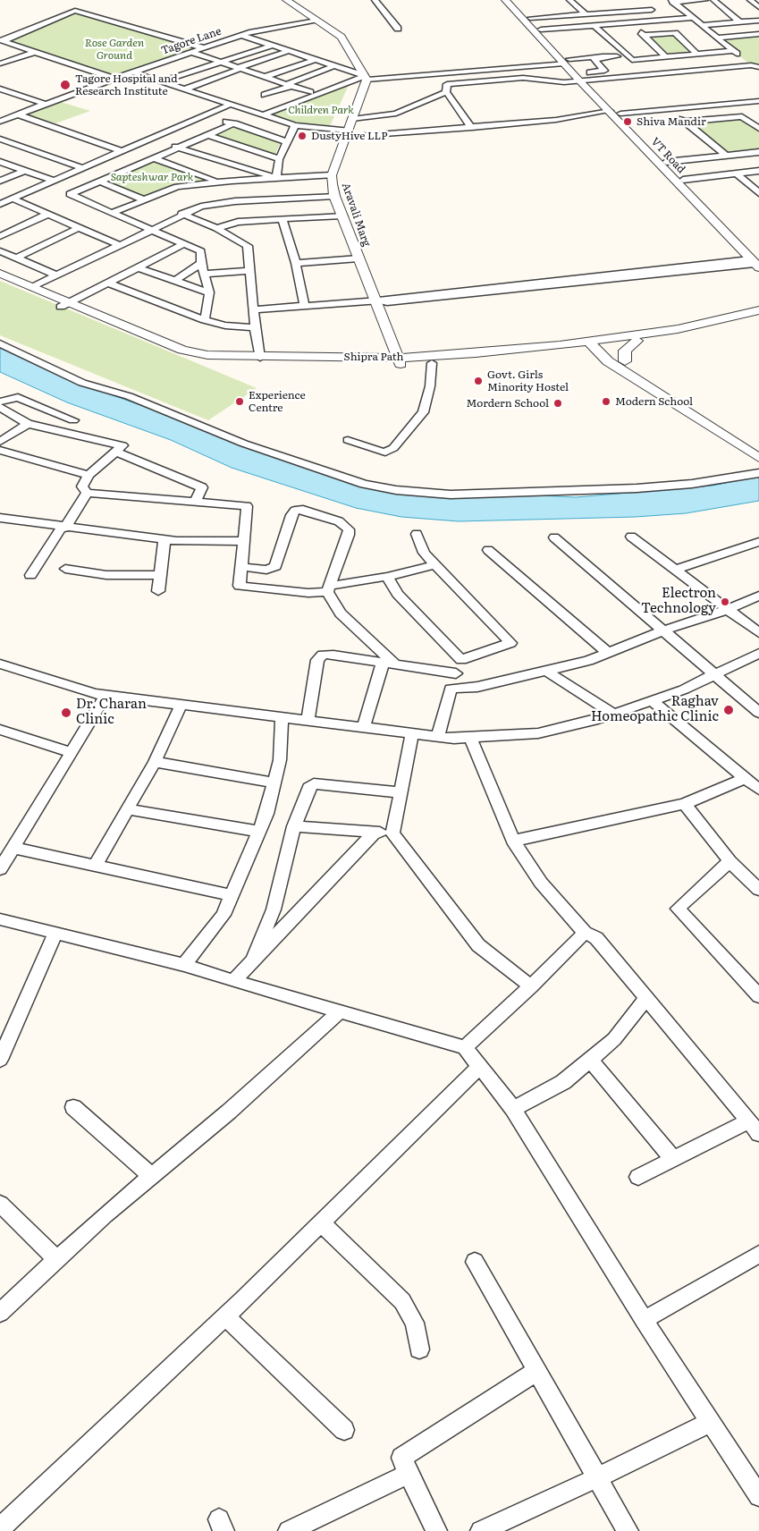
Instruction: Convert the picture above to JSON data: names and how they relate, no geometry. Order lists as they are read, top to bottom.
{
  "streets": {
    "street": [
      "Tagore Lane",
      "VT Road",
      "Aravali Marg",
      "Shipra Path"
    ]
  },
  "crossings": [
    ["Aravali Marg", "Shipra Path"]
  ],
  "parks": ["Rose Garden Ground", "Children Park", "Sapteshwar Park"],
  "places": [
    "Tagore Hospital and Research Institute",
    "Shiva Mandir",
    "DustyHive LLP",
    "Govt. Girls Minority Hostel",
    "Experience Centre",
    "Modern School",
    "Mordern School",
    "Electron Technology",
    "Raghav Homeopathic Clinic",
    "Dr. Charan Clinic"
  ]
}
